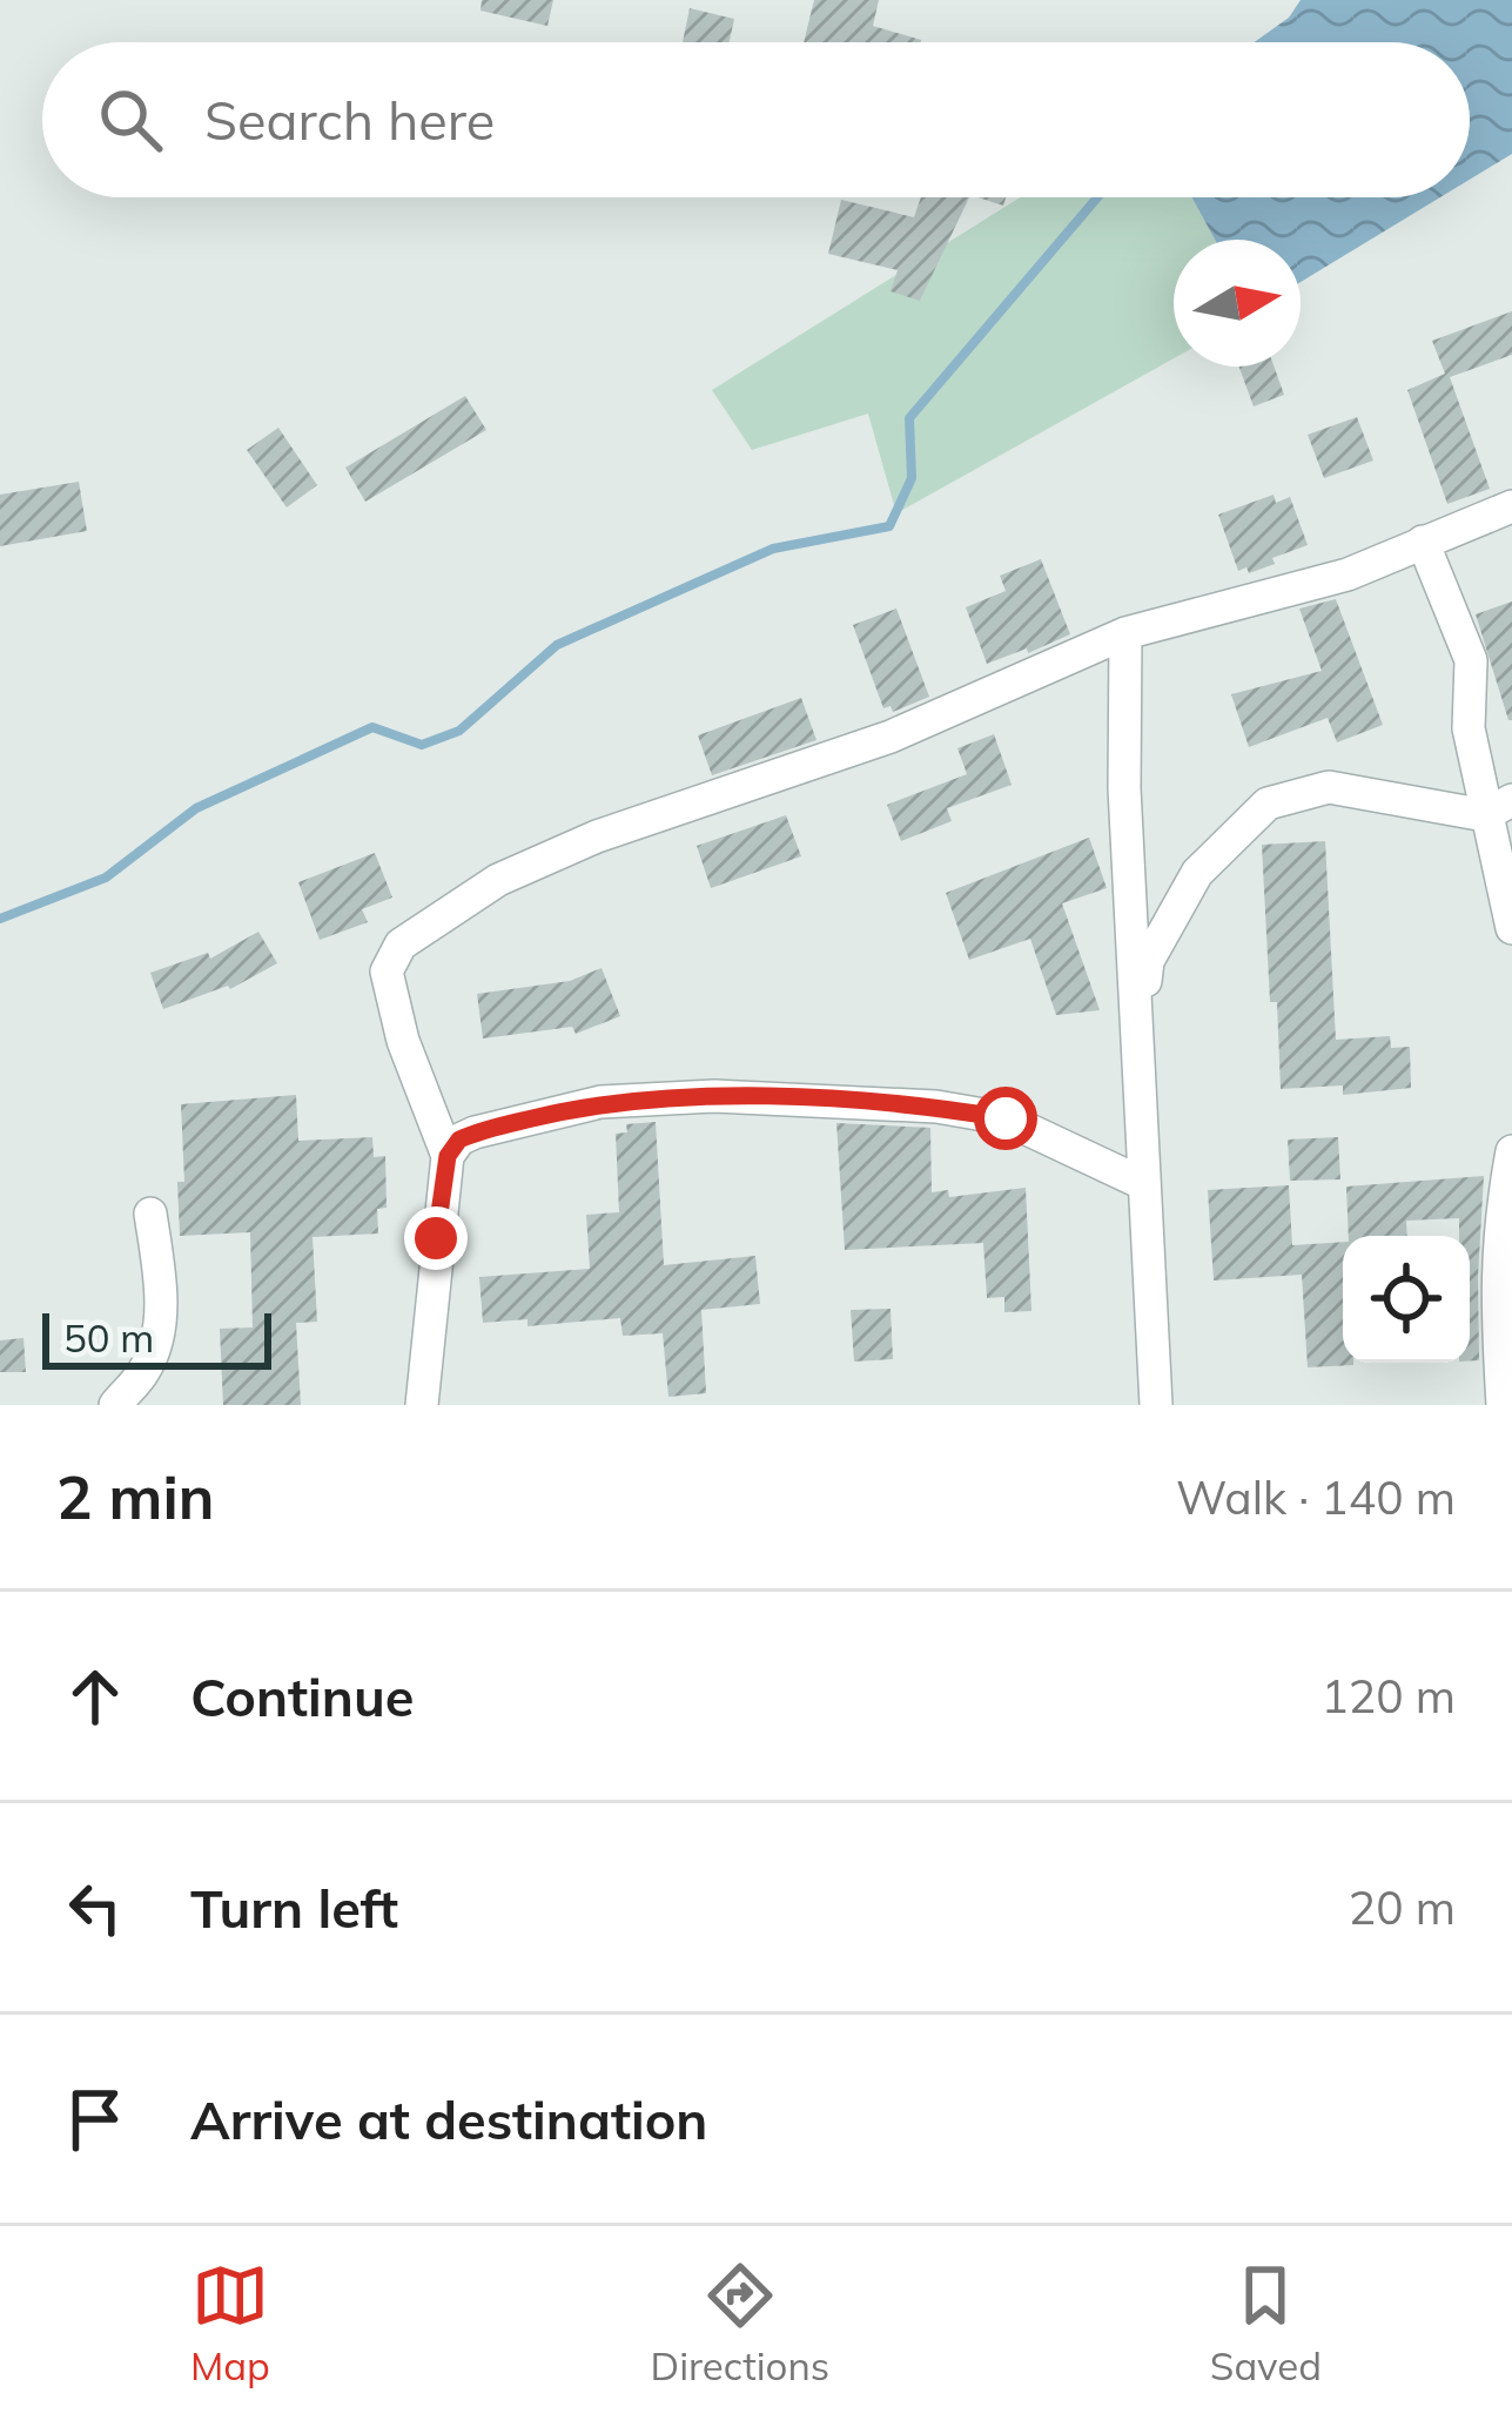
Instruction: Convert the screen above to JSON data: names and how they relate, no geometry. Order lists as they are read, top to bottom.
{
  "scale_bar": "50 m",
  "north": "right",
  "page": {
    "search": "Search here",
    "scale": "50 m",
    "heading": ["2 min", "Walk · 140 m"],
    "list": [
      ["Continue", "120 m"],
      ["Turn left", "20 m"],
      "Arrive at destination"
    ],
    "nav": ["Map", "Directions", "Saved"]
  }
}
